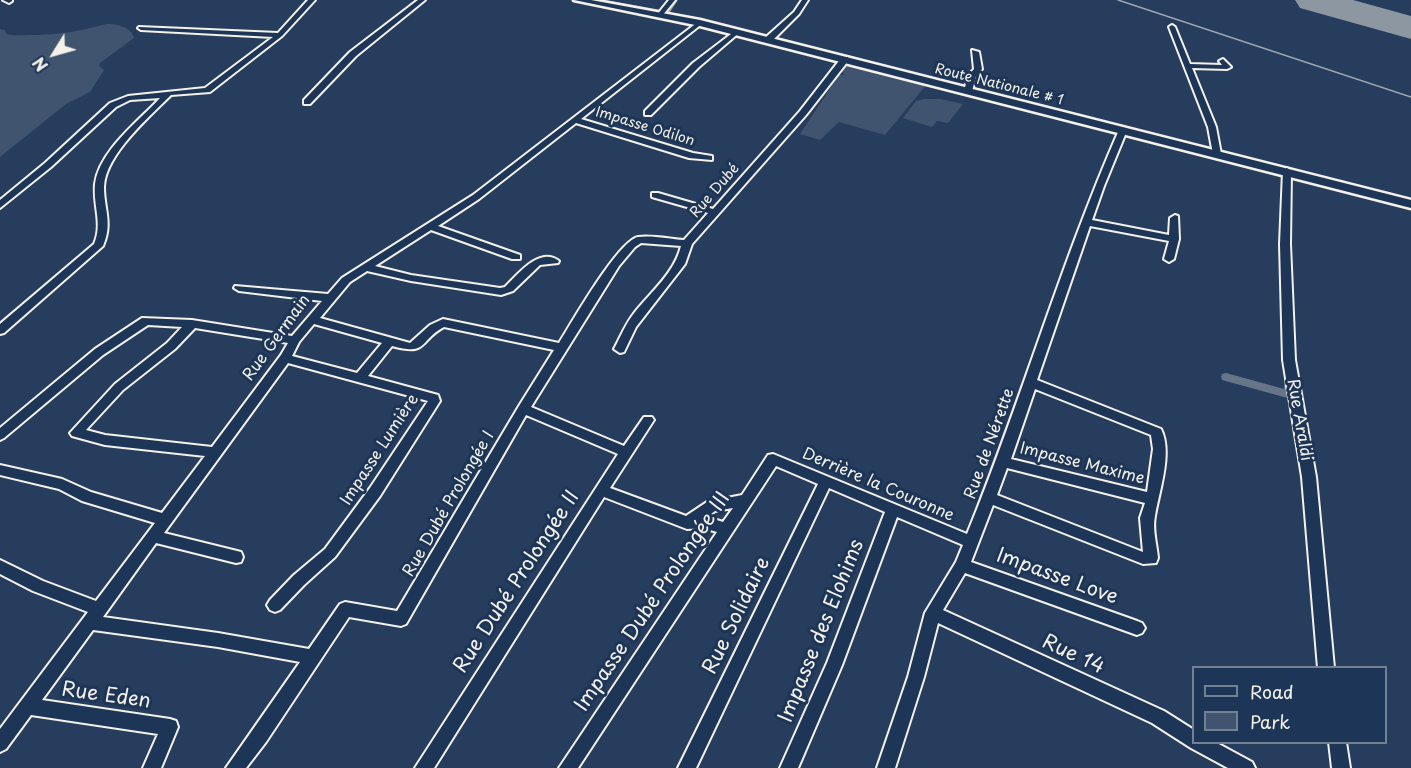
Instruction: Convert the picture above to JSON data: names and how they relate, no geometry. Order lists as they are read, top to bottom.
{
  "streets": {
    "main road": ["Route Nationale # 1"],
    "street": [
      "Impasse Odilon",
      "Rue Dubé",
      "Rue Germain",
      "Rue Araldi",
      "Rue de Nérette",
      "Impasse Lumière",
      "Impasse Maxime",
      "Derrière la Couronne",
      "Rue Dubé Prolongée I",
      "Impasse Love",
      "Rue Dubé Prolongée II",
      "Impasse Dubé Prolongée III",
      "Rue Solidaire",
      "Impasse des Elohims",
      "Rue 14",
      "Rue Eden"
    ]
  },
  "crossings": [
    ["Route Nationale # 1", "Rue Dubé"],
    ["Route Nationale # 1", "Rue Germain"],
    ["Route Nationale # 1", "Rue Araldi"],
    ["Route Nationale # 1", "Rue de Nérette"],
    ["Impasse Odilon", "Rue Germain"],
    ["Rue Dubé", "Rue Dubé Prolongée I"],
    ["Rue Germain", "Impasse Lumière"],
    ["Rue Germain", "Rue Eden"],
    ["Rue de Nérette", "Impasse Maxime"],
    ["Rue de Nérette", "Derrière la Couronne"],
    ["Rue de Nérette", "Impasse Love"],
    ["Rue de Nérette", "Rue 14"],
    ["Derrière la Couronne", "Impasse Dubé Prolongée III"],
    ["Derrière la Couronne", "Rue Solidaire"],
    ["Derrière la Couronne", "Impasse des Elohims"],
    ["Rue Dubé Prolongée II", "Impasse Dubé Prolongée III"]
  ],
  "legend": ["Road", "Park"],
  "north": "bottom left"
}
